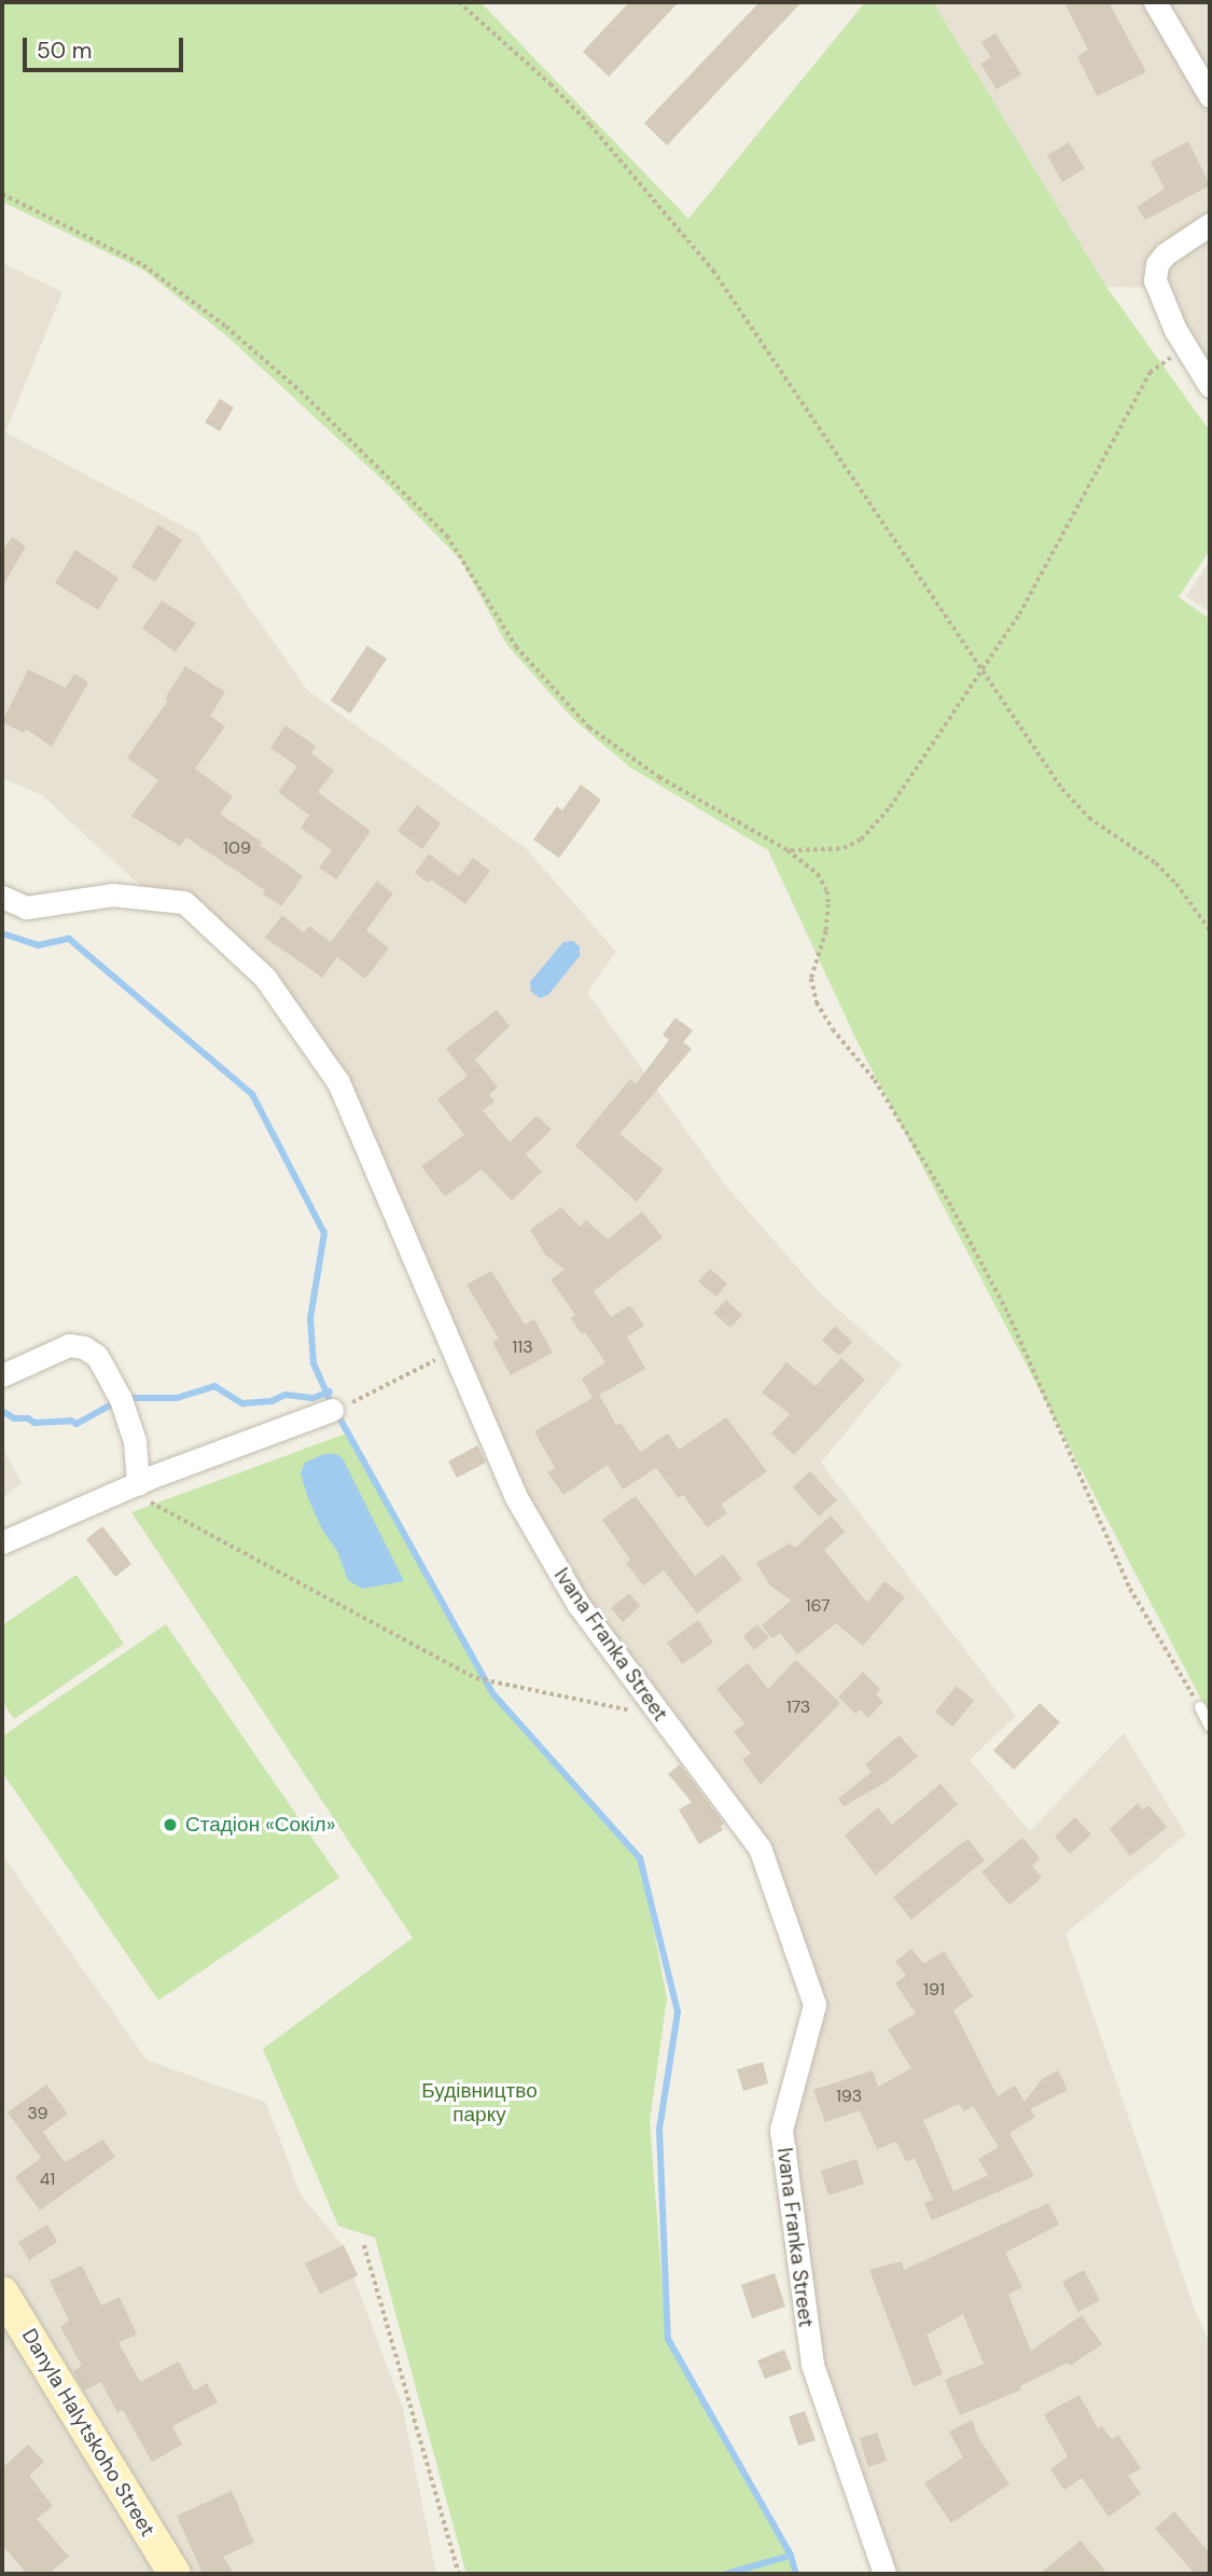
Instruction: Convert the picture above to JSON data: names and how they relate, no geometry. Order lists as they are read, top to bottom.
{
  "streets": {
    "street": ["Ivana Franka Street", "Danyla Halytskoho Street"]
  },
  "parks": ["Будівництво парку"],
  "places": ["Стадіон «Сокіл»"],
  "house_numbers": [
    "109",
    "113",
    "167",
    "173",
    "191",
    "193",
    "39",
    "41"
  ],
  "scale_bar": "50 m"
}
